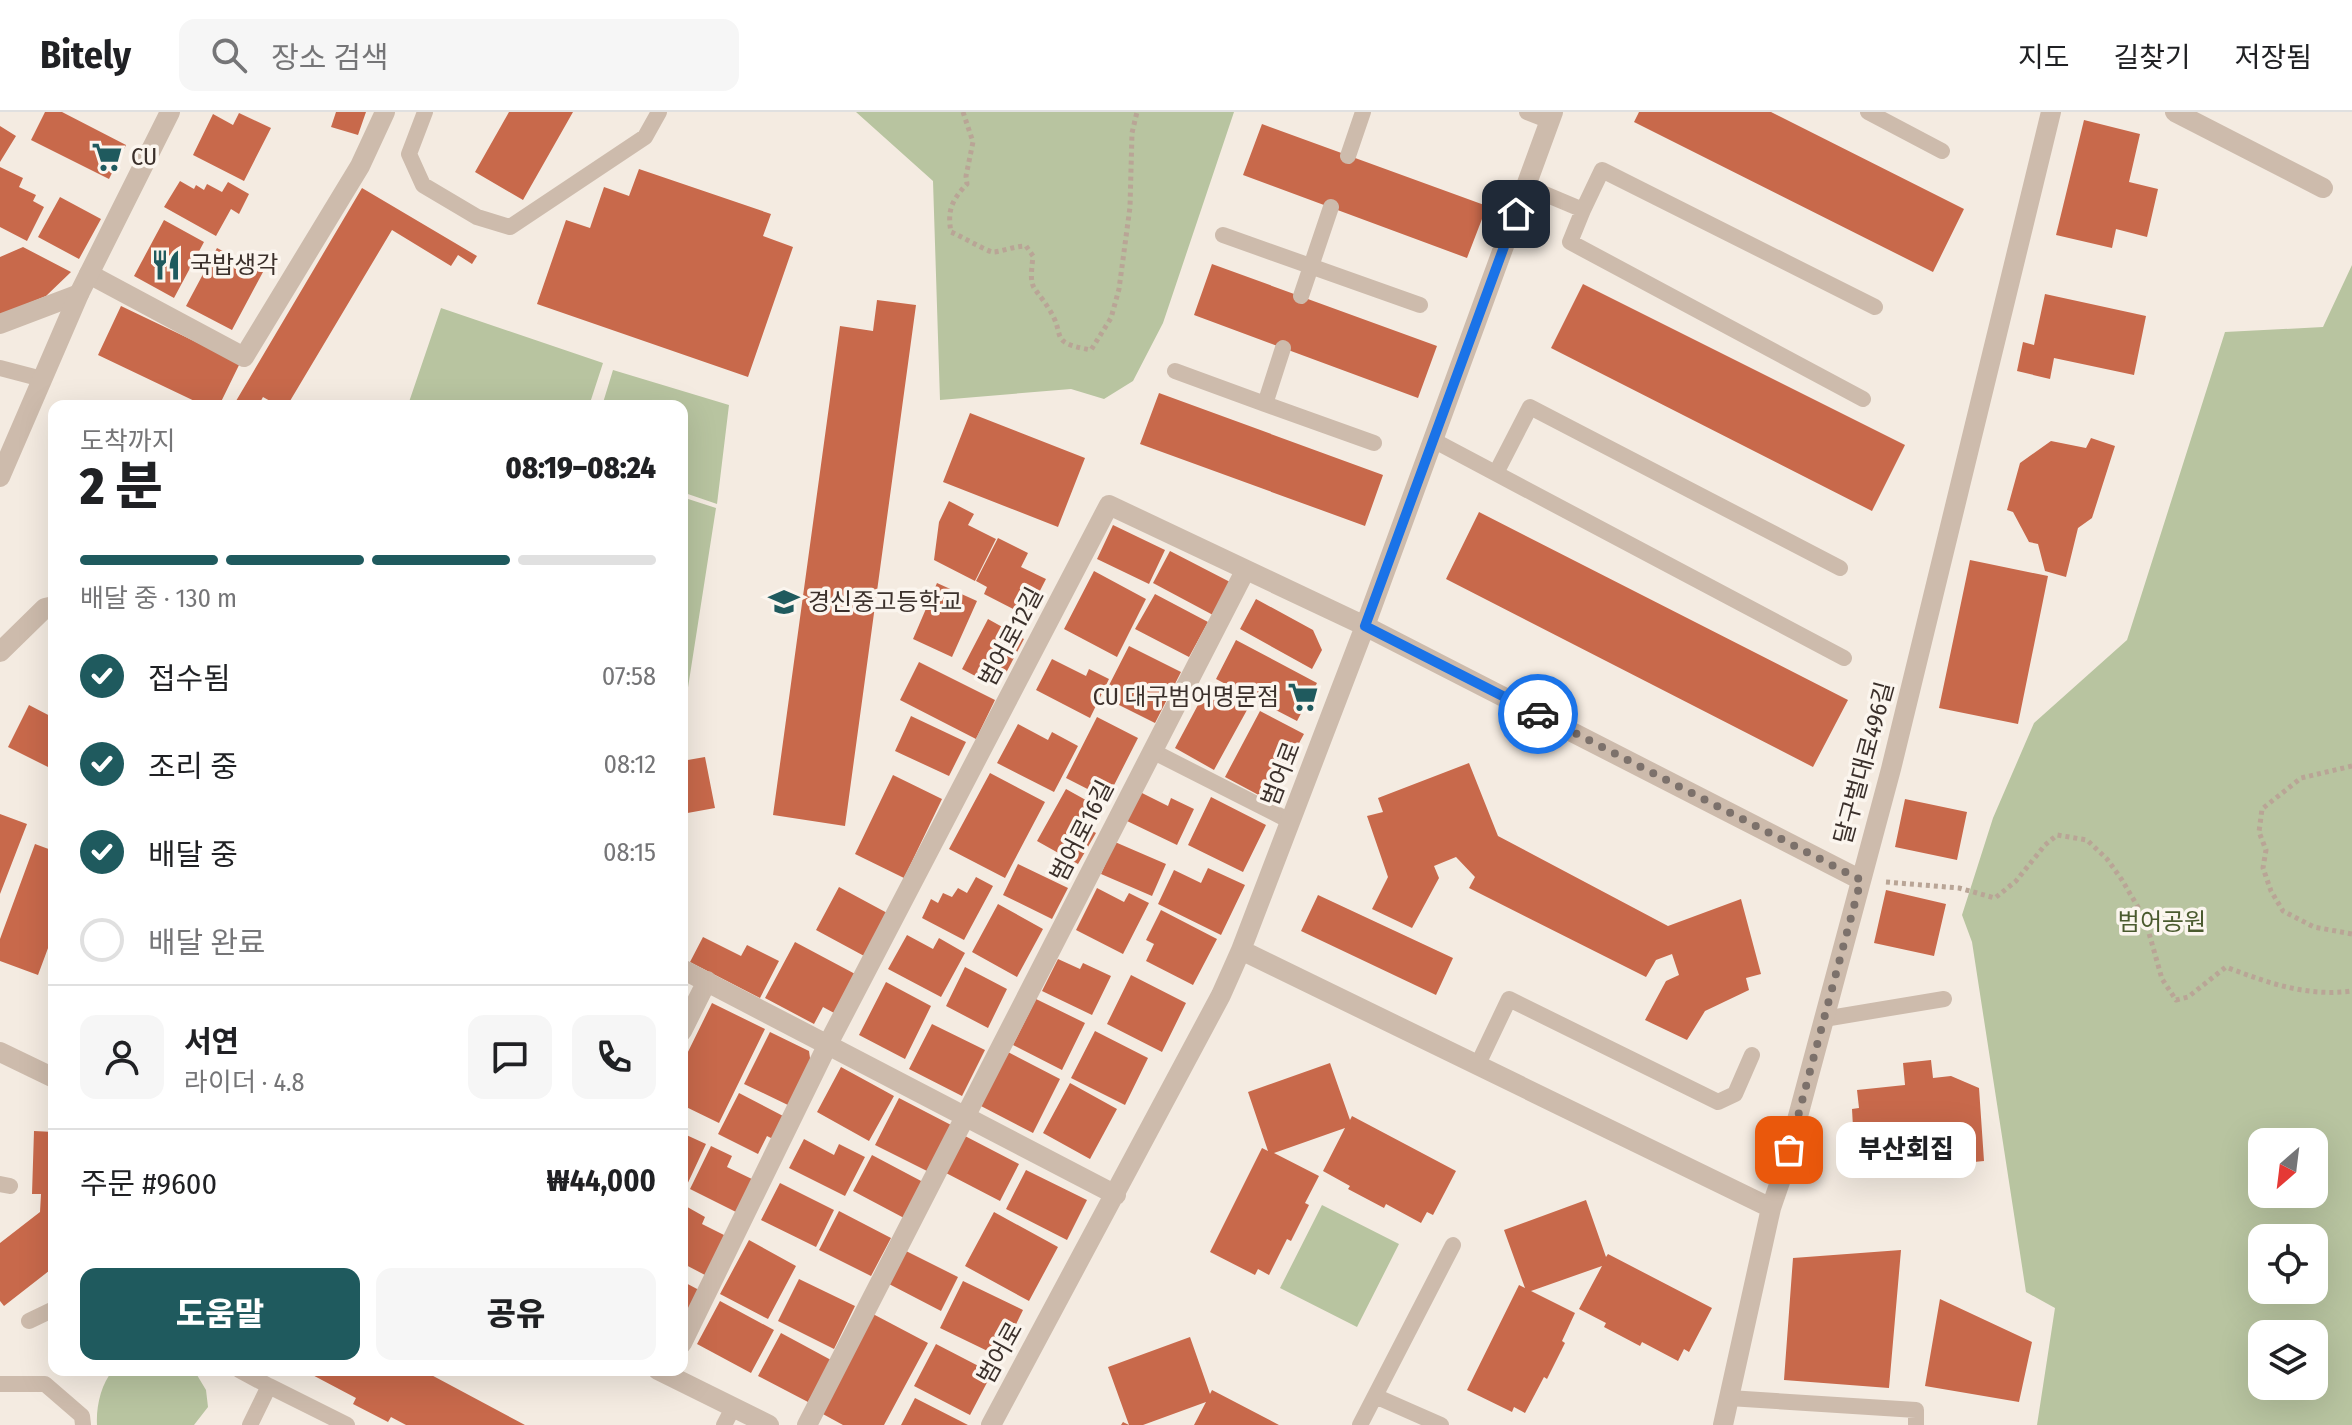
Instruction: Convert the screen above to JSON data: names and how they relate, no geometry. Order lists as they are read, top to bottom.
{
  "streets": {
    "street": [
      "범어로12길",
      "달구벌대로496길",
      "범어로",
      "범어로16길"
    ]
  },
  "crossings": [
    ["범어로12길", "달구벌대로496길"],
    ["범어로12길", "범어로"],
    ["범어로12길", "범어로16길"]
  ],
  "parks": ["범어공원"],
  "places": {
    "supermarket": ["CU", "CU 대구범어명문점"],
    "restaurant": ["국밥생각"],
    "school or university": ["경신중고등학교"],
    "other": ["부산회집"]
  },
  "north": "bottom left",
  "page": {
    "header": "Bitely",
    "search": "장소 검색",
    "nav": ["지도", "길찾기", "저장됨"],
    "heading": ["2 분", "도착까지", "08:19–08:24"],
    "panel": [
      "서연",
      "라이더 · 4.8",
      "주문 #9600",
      "₩44,000"
    ],
    "bar": "배달 중 · 130 m",
    "list": [
      ["접수됨", "07:58"],
      ["조리 중", "08:12"],
      ["배달 중", "08:15"],
      "배달 완료"
    ],
    "bubble": "부산회집",
    "buttons": ["도움말", "공유"]
  }
}
